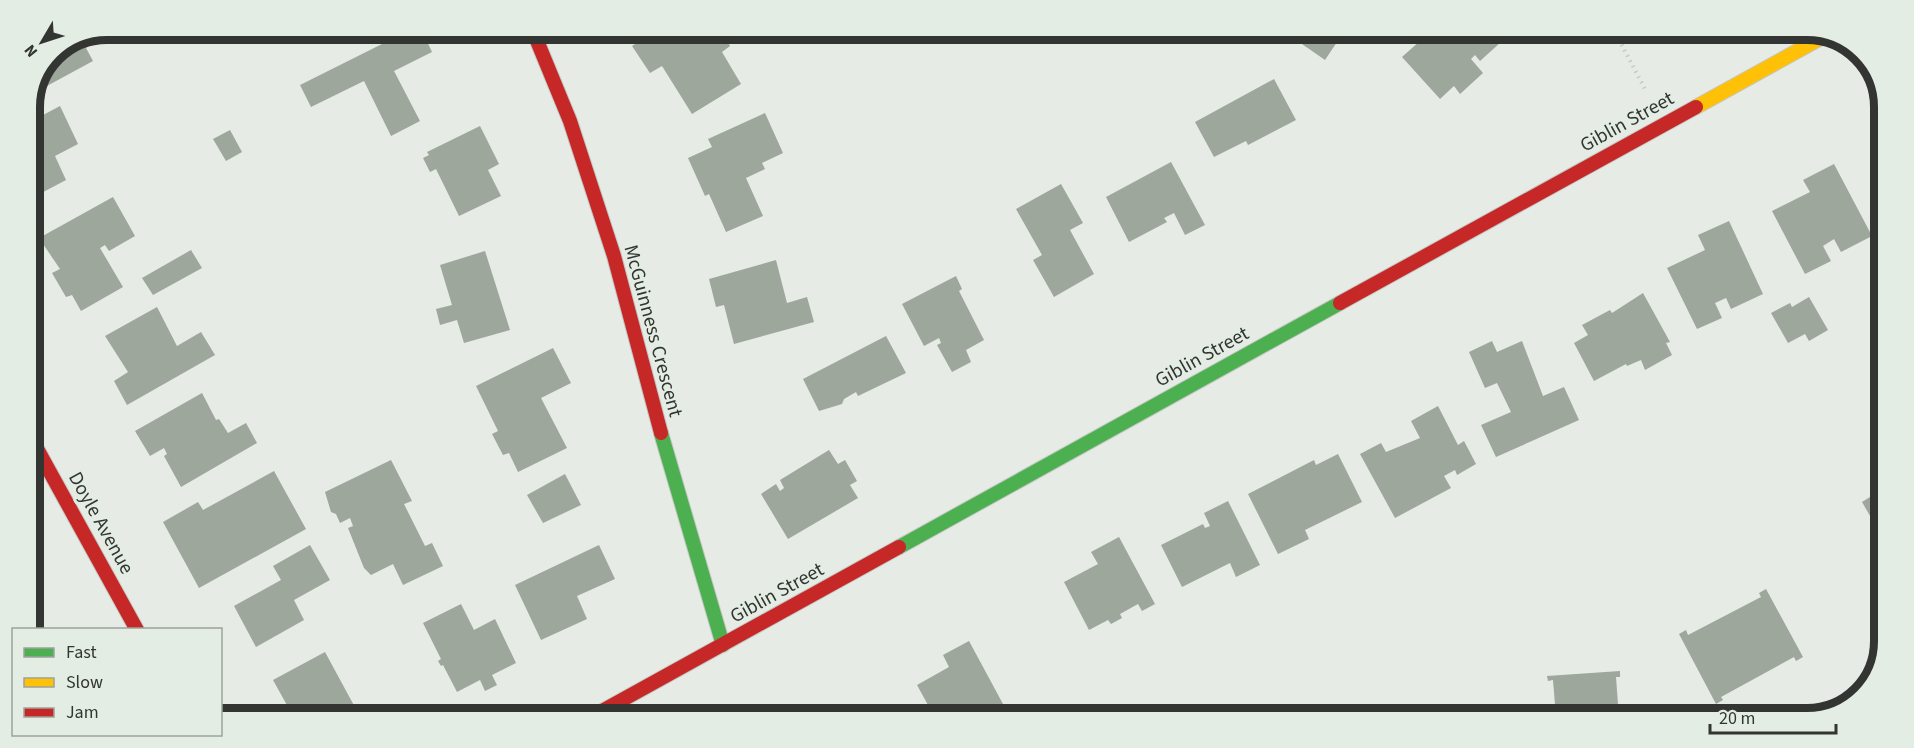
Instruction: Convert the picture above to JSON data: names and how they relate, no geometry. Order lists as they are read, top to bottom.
{
  "streets": {
    "street": ["Giblin Street", "McGuinness Crescent", "Doyle Avenue"]
  },
  "crossings": [
    ["Giblin Street", "McGuinness Crescent"]
  ],
  "legend": ["Fast", "Slow", "Jam"],
  "scale_bar": "20 m",
  "north": "bottom left"
}
